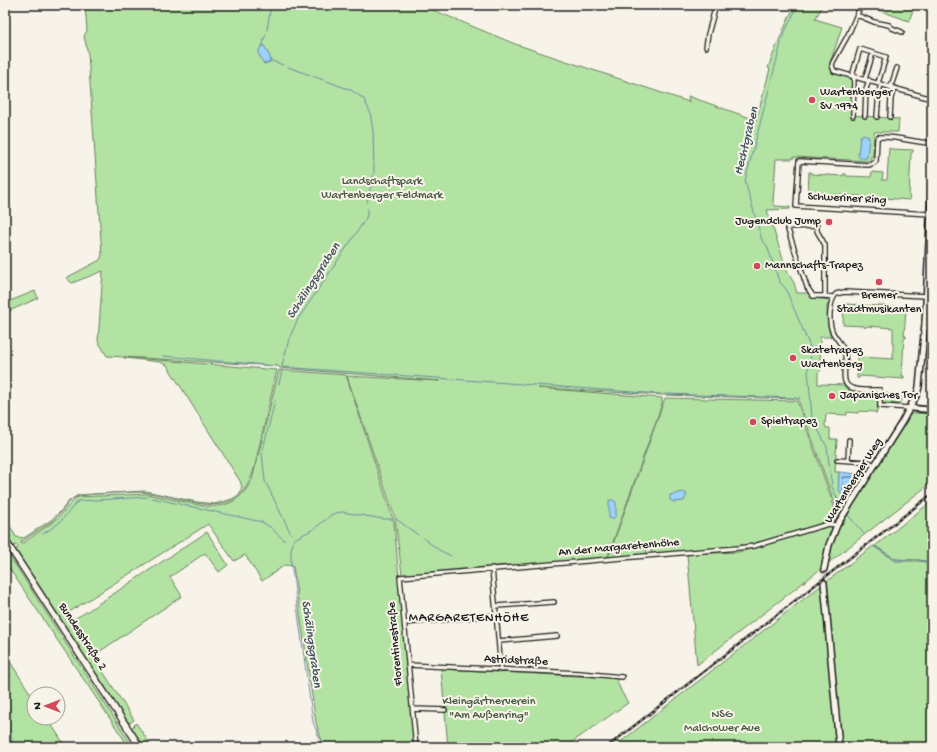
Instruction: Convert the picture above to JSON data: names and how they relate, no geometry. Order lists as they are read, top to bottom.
{
  "streets": {
    "main road": ["Wartenberger Weg", "Bundesstraße 2"],
    "street": [
      "Schweriner Ring",
      "An der Margaretenhöhe",
      "Florentinestraße",
      "Astridstraße"
    ]
  },
  "crossings": [
    ["Schweriner Ring", "Wartenberger Weg"],
    ["Wartenberger Weg", "An der Margaretenhöhe"],
    ["An der Margaretenhöhe", "Florentinestraße"],
    ["Florentinestraße", "Astridstraße"]
  ],
  "districts": ["MARGARETENHÖHE"],
  "water": ["Hechtgraben", "Schälingsgraben"],
  "parks": ["Landschaftspark Wartenberger Feldmark", "Kleingärtnerverein \"Am Außenring\"", "NSG Malchower Aue"],
  "places": [
    "Wartenberger SV 1974",
    "Jugendclub Jump",
    "Mannschafts-Trapez",
    "Bremer Stadtmusikanten",
    "Skatetrapez Wartenberg",
    "Japanisches Tor",
    "Spieltrapez"
  ],
  "north": "left"
}
